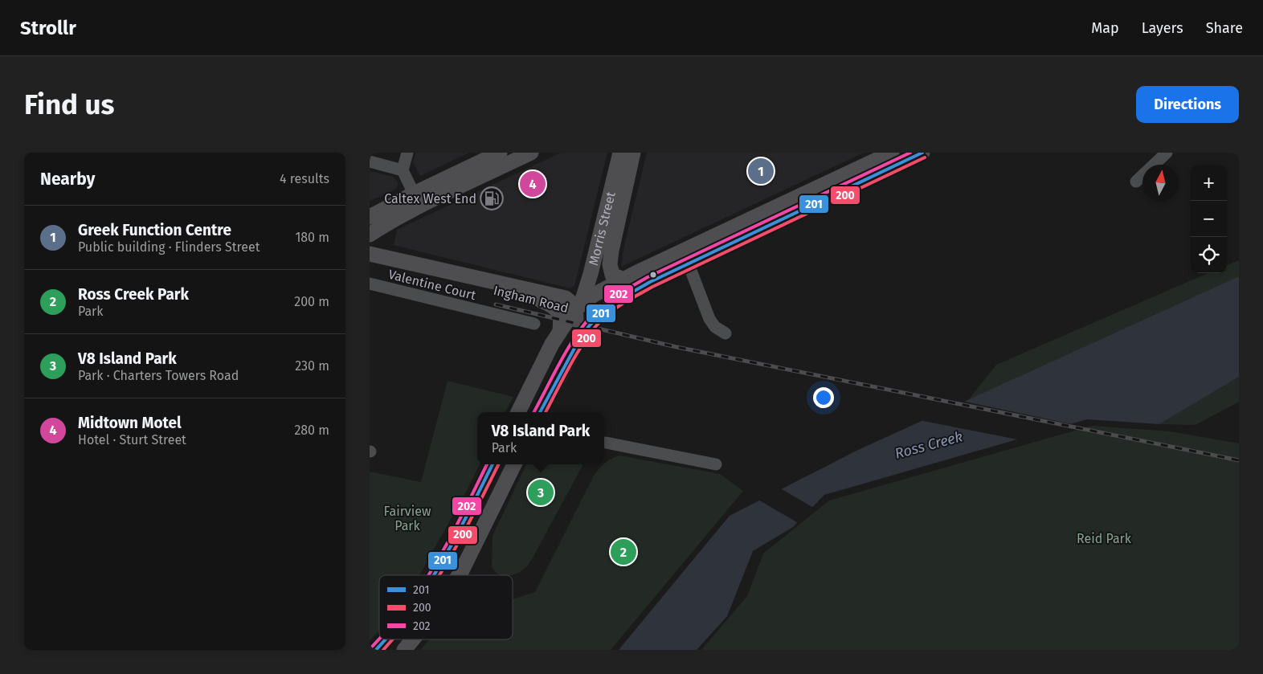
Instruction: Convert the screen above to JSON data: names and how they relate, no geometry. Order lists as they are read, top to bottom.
{
  "streets": {
    "main road": ["Morris Street", "Ingham Road"],
    "street": ["Valentine Court"]
  },
  "crossings": [
    ["Morris Street", "Ingham Road"]
  ],
  "water": ["Ross Creek"],
  "parks": ["Fairview Park", "Reid Park"],
  "places": {
    "fuel station": ["Caltex West End"]
  },
  "lines": ["transit line 201", "transit line 202", "transit line 200"],
  "legend": ["201", "200", "202"],
  "north": "top",
  "page": {
    "header": "Strollr",
    "nav": ["Map", "Layers", "Share"],
    "buttons": "Directions",
    "title": "Find us",
    "heading": ["Nearby", "4 results"],
    "pins": [
      "1",
      "4",
      "3",
      "2"
    ],
    "map_buttons": ["+", "−"],
    "list": [
      {
        "mark": "1",
        "name": "Greek Function Centre",
        "note": "Public building · Flinders Street",
        "value": "180 m"
      },
      {
        "mark": "2",
        "name": "Ross Creek Park",
        "note": "Park",
        "value": "200 m"
      },
      {
        "mark": "3",
        "name": "V8 Island Park",
        "note": "Park · Charters Towers Road",
        "value": "230 m"
      },
      {
        "mark": "4",
        "name": "Midtown Motel",
        "note": "Hotel · Sturt Street",
        "value": "280 m"
      }
    ],
    "popup": ["V8 Island Park", "Park"]
  }
}
